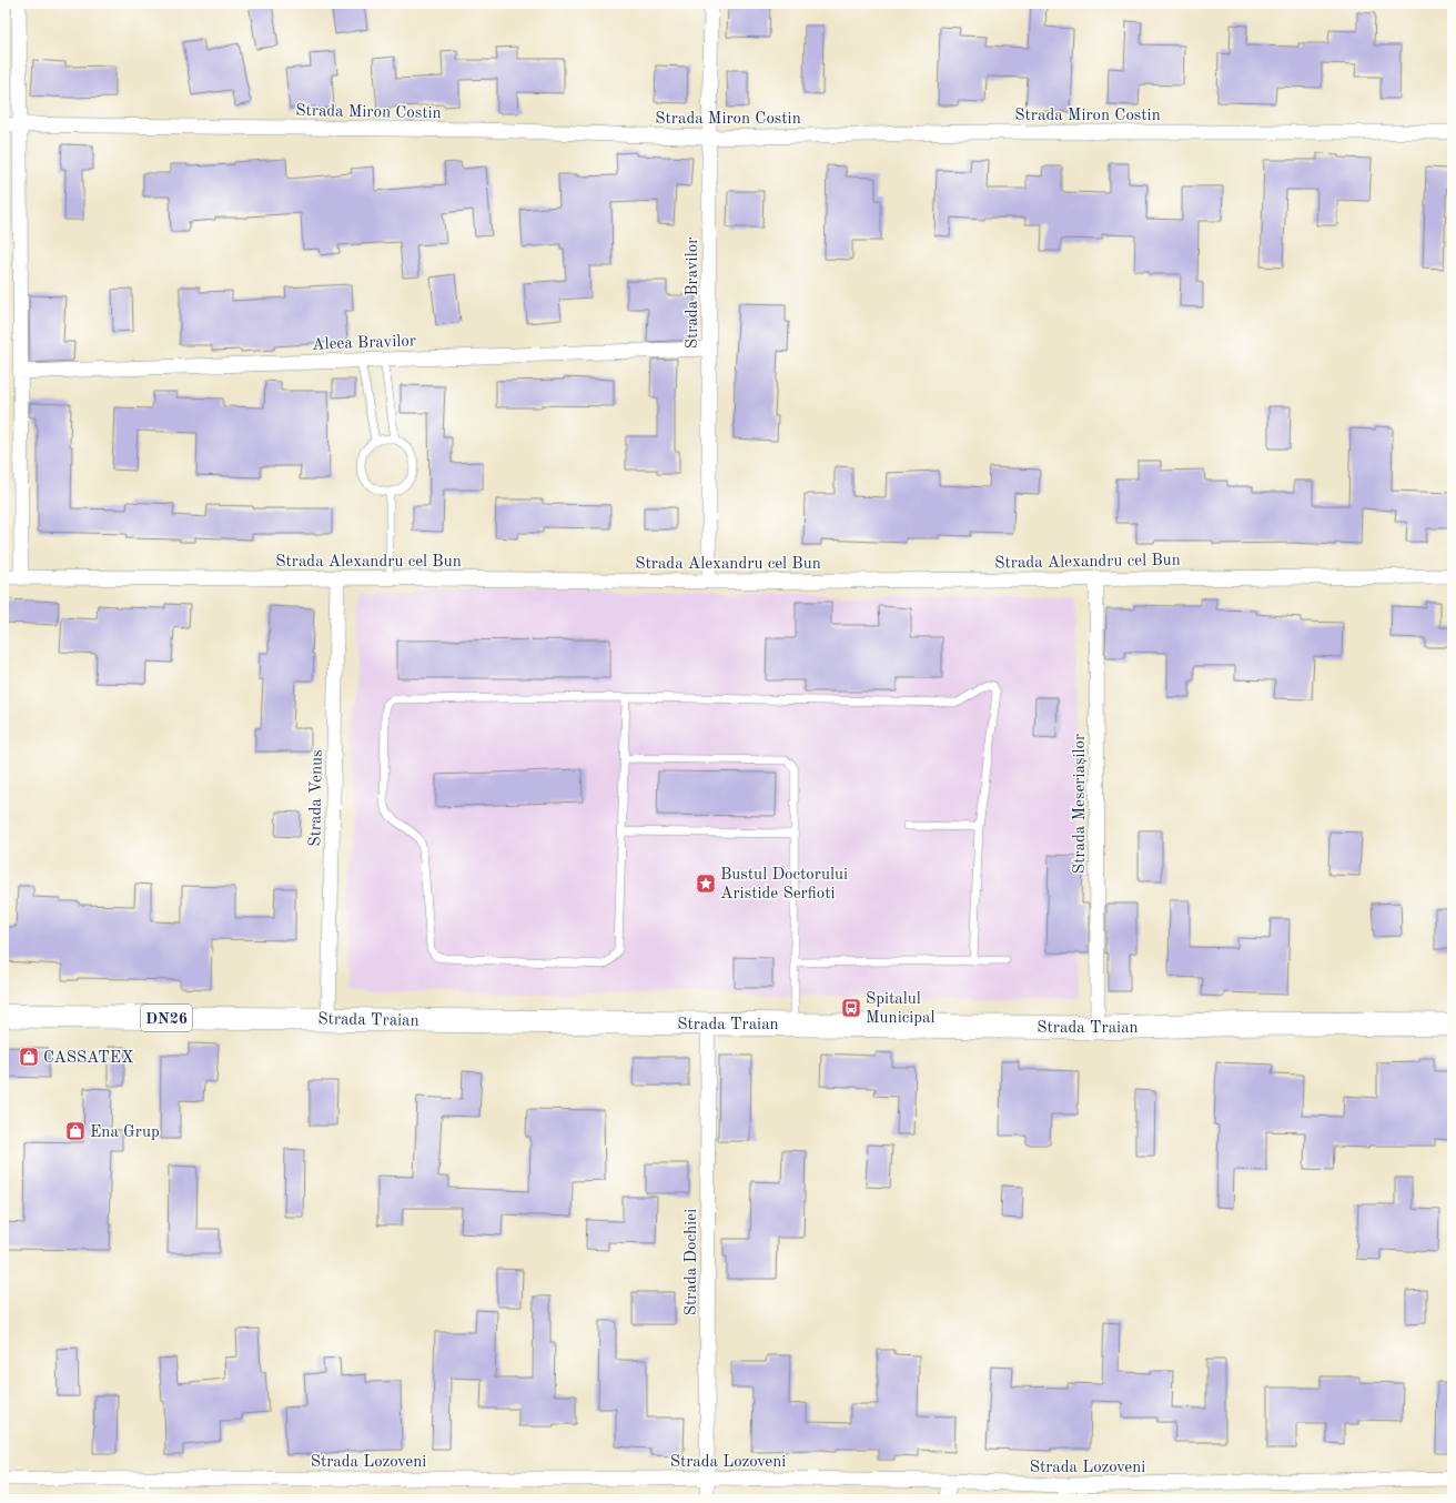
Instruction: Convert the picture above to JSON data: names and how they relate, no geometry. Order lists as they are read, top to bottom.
{
  "streets": {
    "main road": ["DN26", "Strada Traian"],
    "street": [
      "Strada Miron Costin",
      "Strada Bravilor",
      "Aleea Bravilor",
      "Strada Alexandru cel Bun",
      "Strada Venus",
      "Strada Meseriașilor",
      "Strada Dochiei",
      "Strada Lozoveni"
    ]
  },
  "crossings": [
    ["Strada Miron Costin", "Strada Bravilor"],
    ["Strada Bravilor", "Aleea Bravilor"],
    ["Strada Bravilor", "Strada Alexandru cel Bun"],
    ["Strada Alexandru cel Bun", "Strada Venus"],
    ["Strada Alexandru cel Bun", "Strada Meseriașilor"],
    ["Strada Venus", "Strada Traian"],
    ["Strada Meseriașilor", "Strada Traian"],
    ["Strada Traian", "Strada Dochiei"],
    ["Strada Dochiei", "Strada Lozoveni"]
  ],
  "places": {
    "place": ["Bustul Doctorului Aristide Serfioti"],
    "bus stop": ["Spitalul Municipal"],
    "shop": ["CASSATEX", "Ena Grup"]
  }
}
